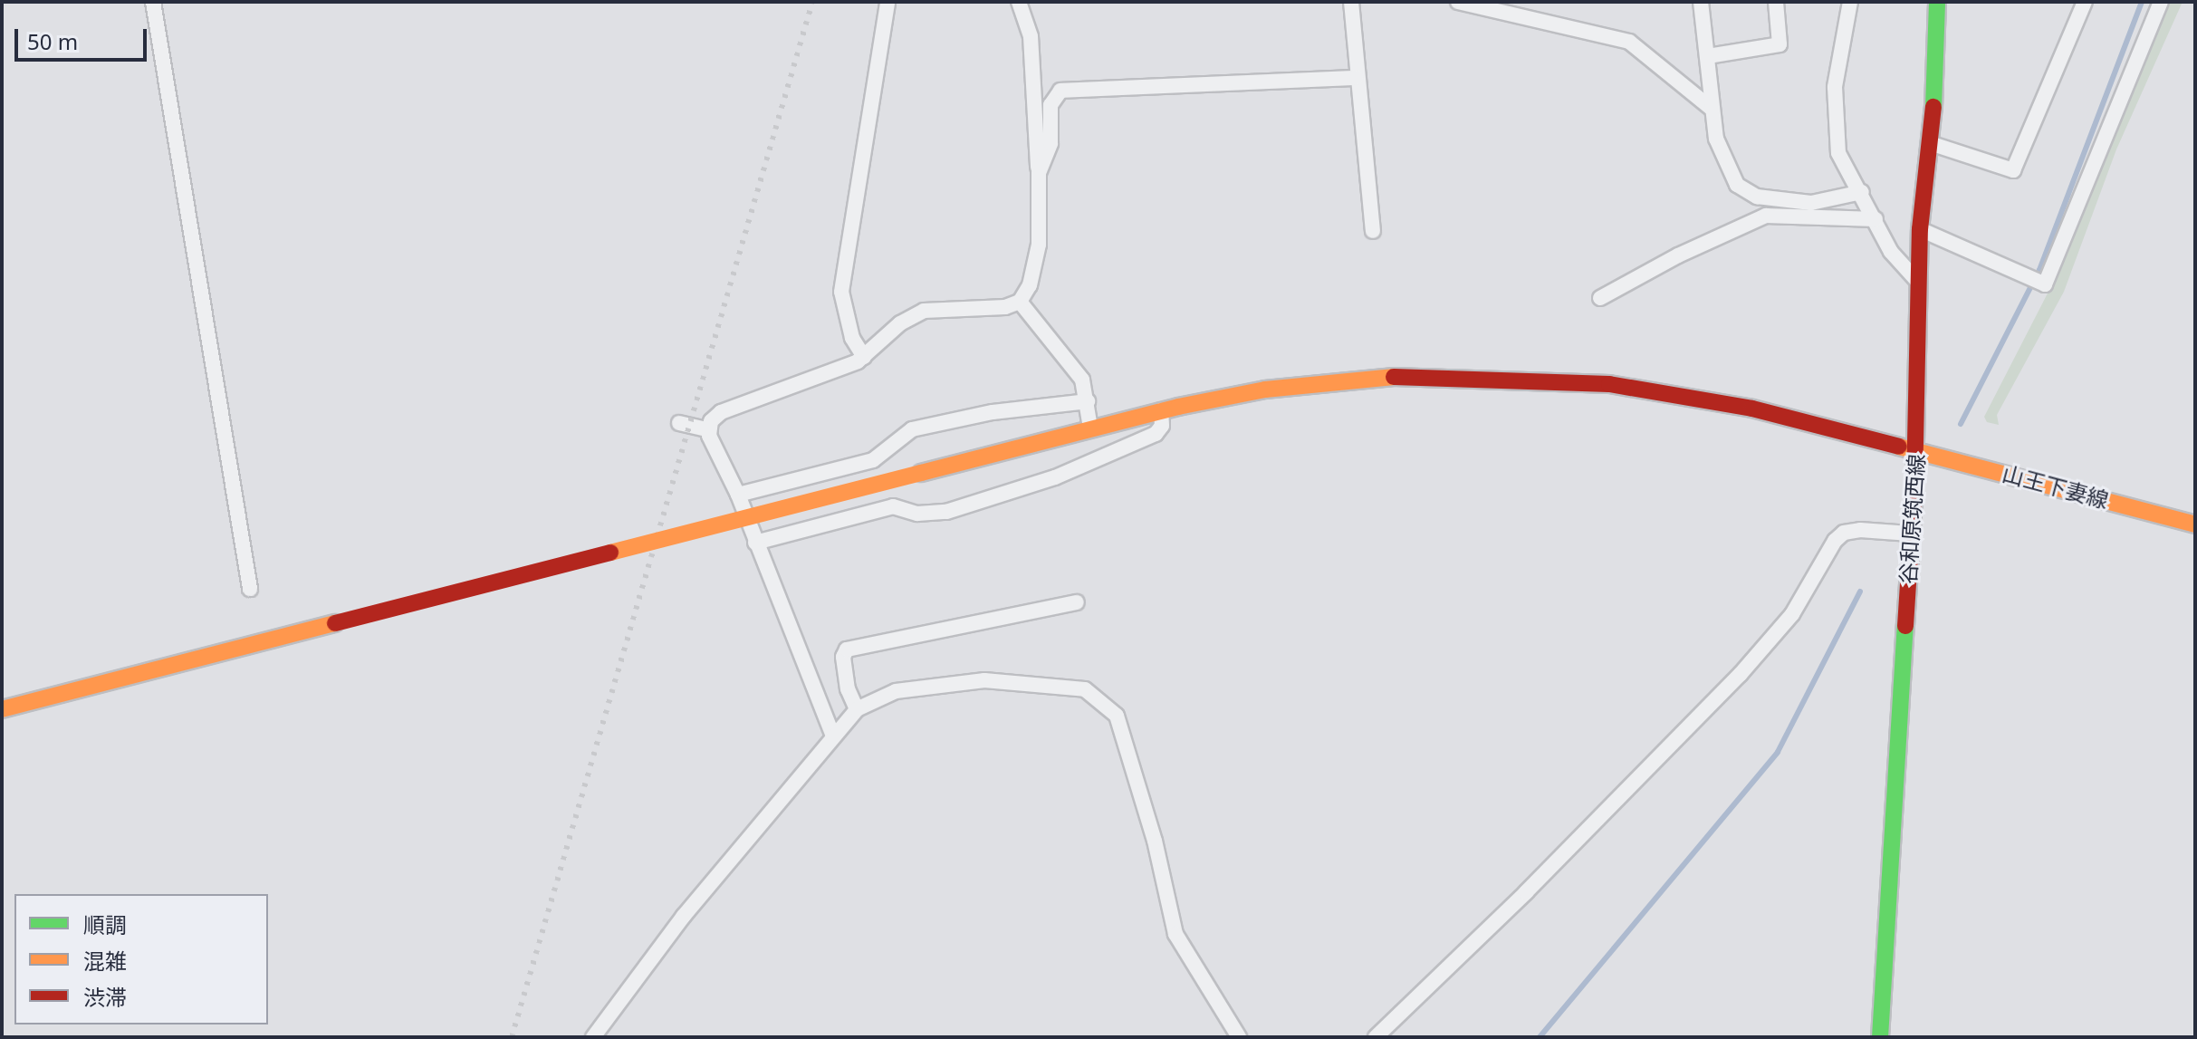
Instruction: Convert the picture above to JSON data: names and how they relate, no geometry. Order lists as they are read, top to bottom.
{
  "streets": {
    "street": ["山王下妻線", "谷和原筑西線"]
  },
  "crossings": [
    ["山王下妻線", "谷和原筑西線"]
  ],
  "legend": ["順調", "混雑", "渋滞"],
  "scale_bar": "50 m"
}
